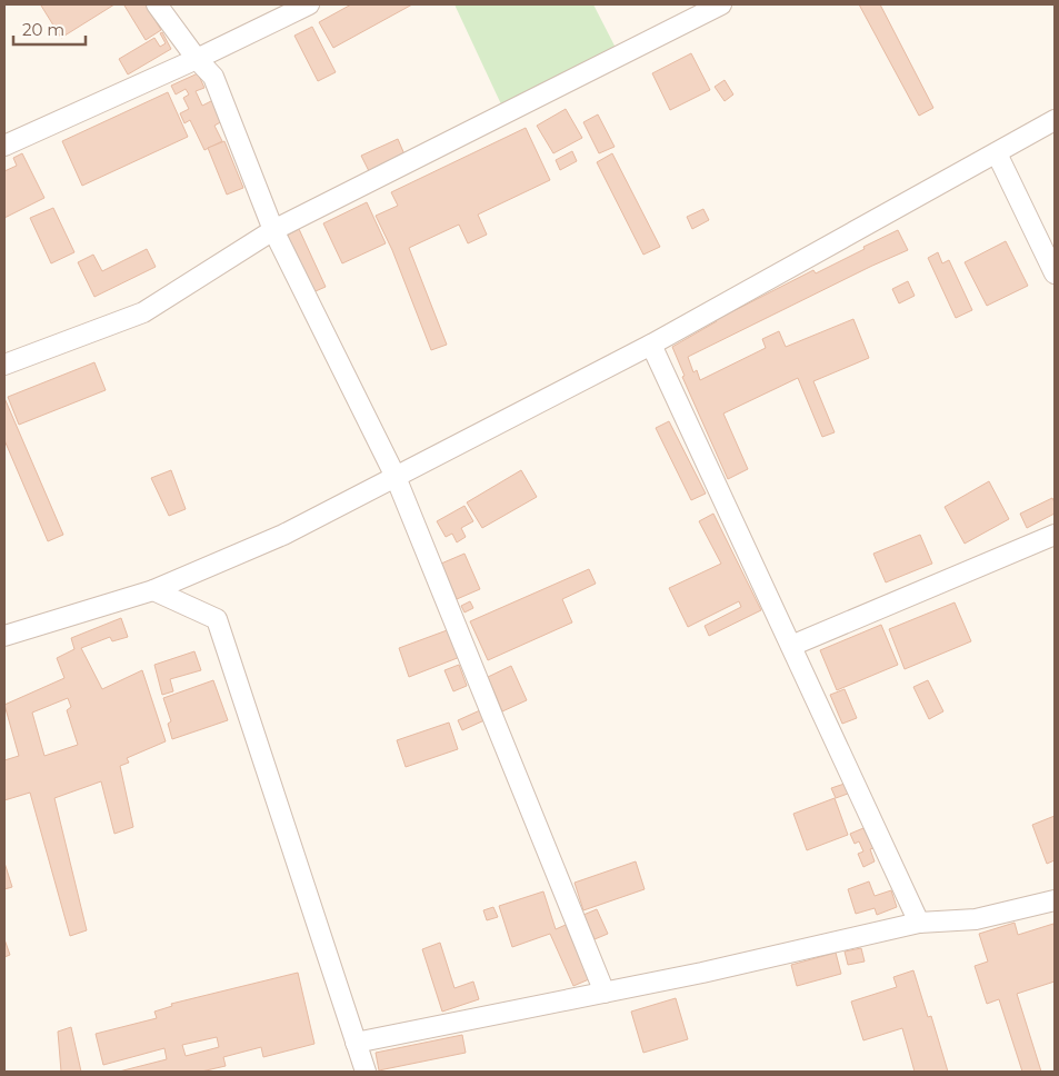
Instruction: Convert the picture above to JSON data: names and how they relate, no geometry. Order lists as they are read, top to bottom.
{
  "scale_bar": "20 m"
}
